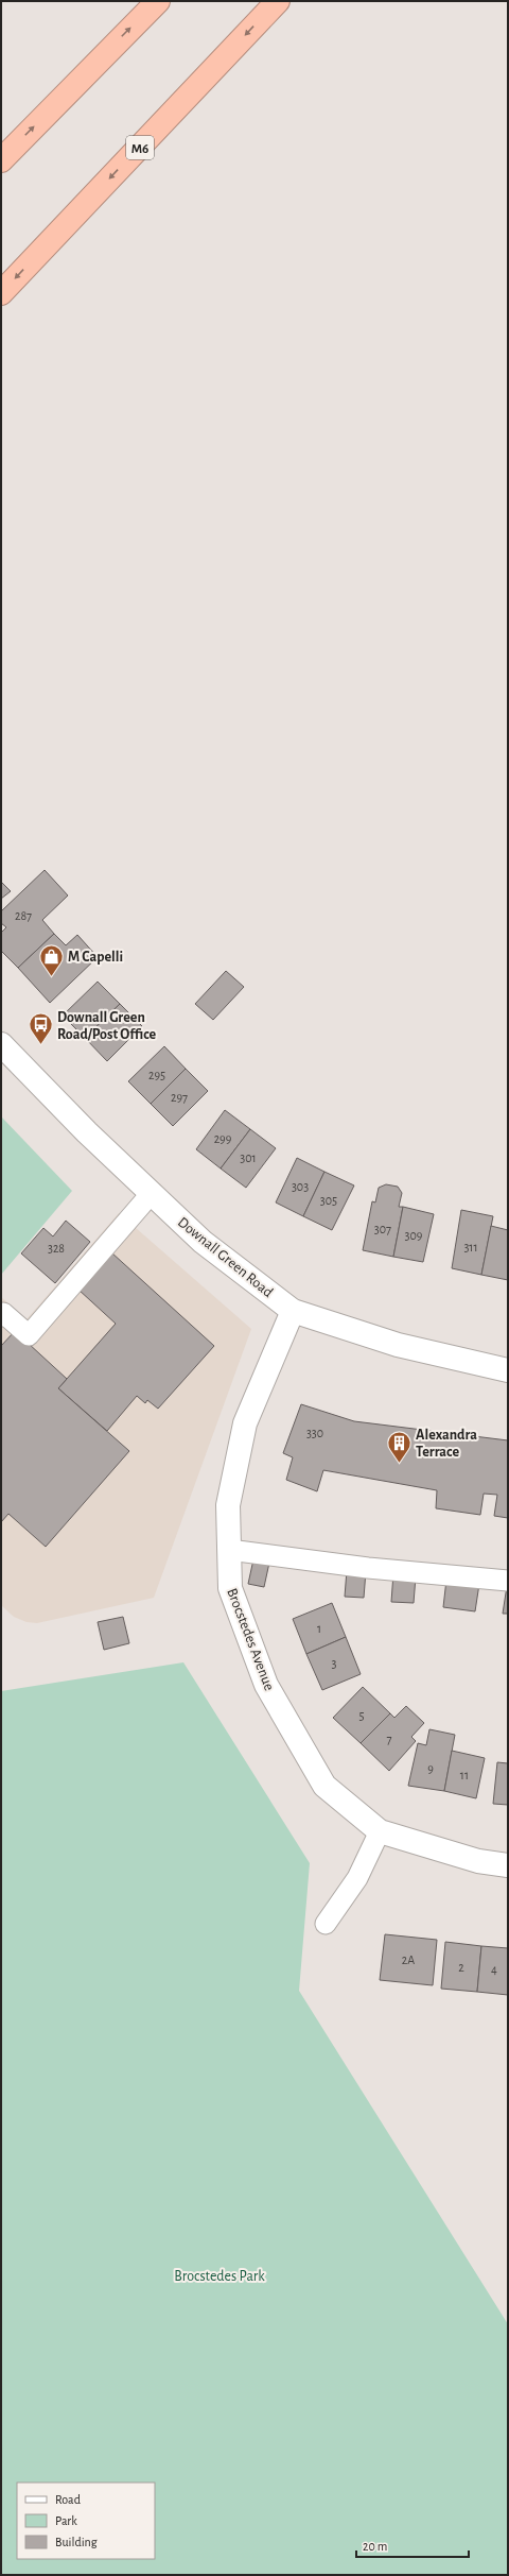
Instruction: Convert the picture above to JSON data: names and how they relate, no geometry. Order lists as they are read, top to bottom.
{
  "streets": {
    "highway": ["M6"],
    "street": ["Downall Green Road", "Brocstedes Avenue"]
  },
  "crossings": [
    ["Downall Green Road", "Brocstedes Avenue"]
  ],
  "parks": ["Brocstedes Park"],
  "places": {
    "shop": ["M Capelli"],
    "bus stop": ["Downall Green Road/Post Office"],
    "building": ["Alexandra Terrace"]
  },
  "house_numbers": [
    "287",
    "295",
    "297",
    "299",
    "301",
    "303",
    "305",
    "307",
    "309",
    "311",
    "328",
    "330",
    "1",
    "3",
    "5",
    "7",
    "9",
    "11",
    "2A",
    "2",
    "4"
  ],
  "legend": ["Road", "Park", "Building"],
  "scale_bar": "20 m"
}
